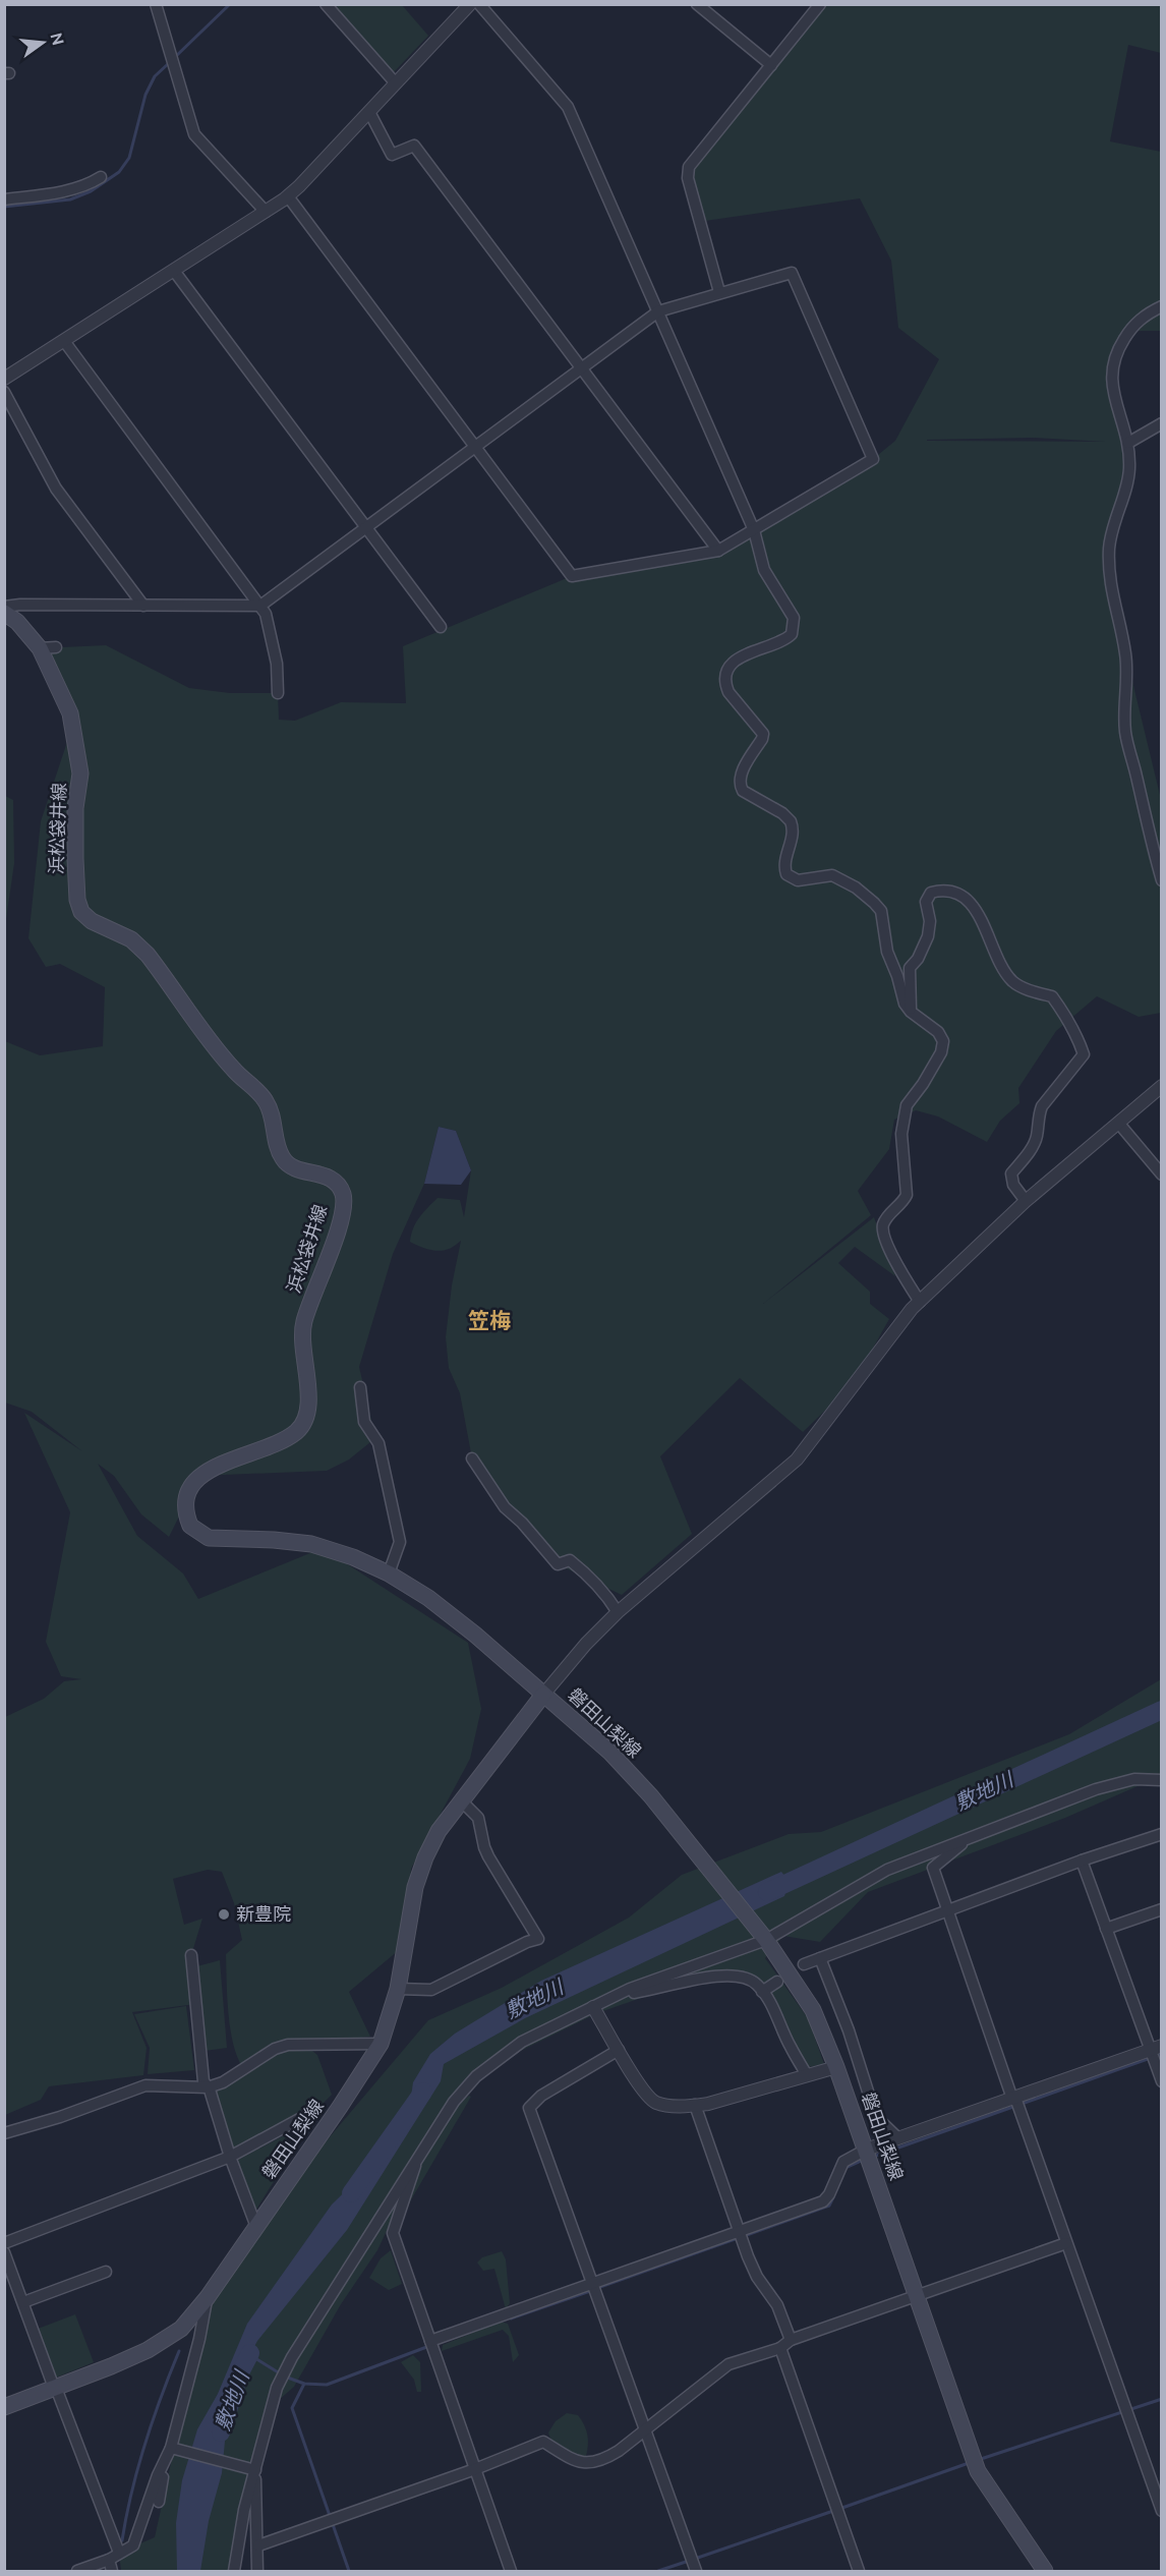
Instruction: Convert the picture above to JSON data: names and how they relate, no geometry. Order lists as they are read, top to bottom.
{
  "streets": {
    "main road": ["浜松袋井線", "磐田山梨線"]
  },
  "crossings": [
    ["浜松袋井線", "磐田山梨線"]
  ],
  "districts": ["笠梅"],
  "water": ["敷地川"],
  "places": ["新豊院"],
  "north": "right"
}
